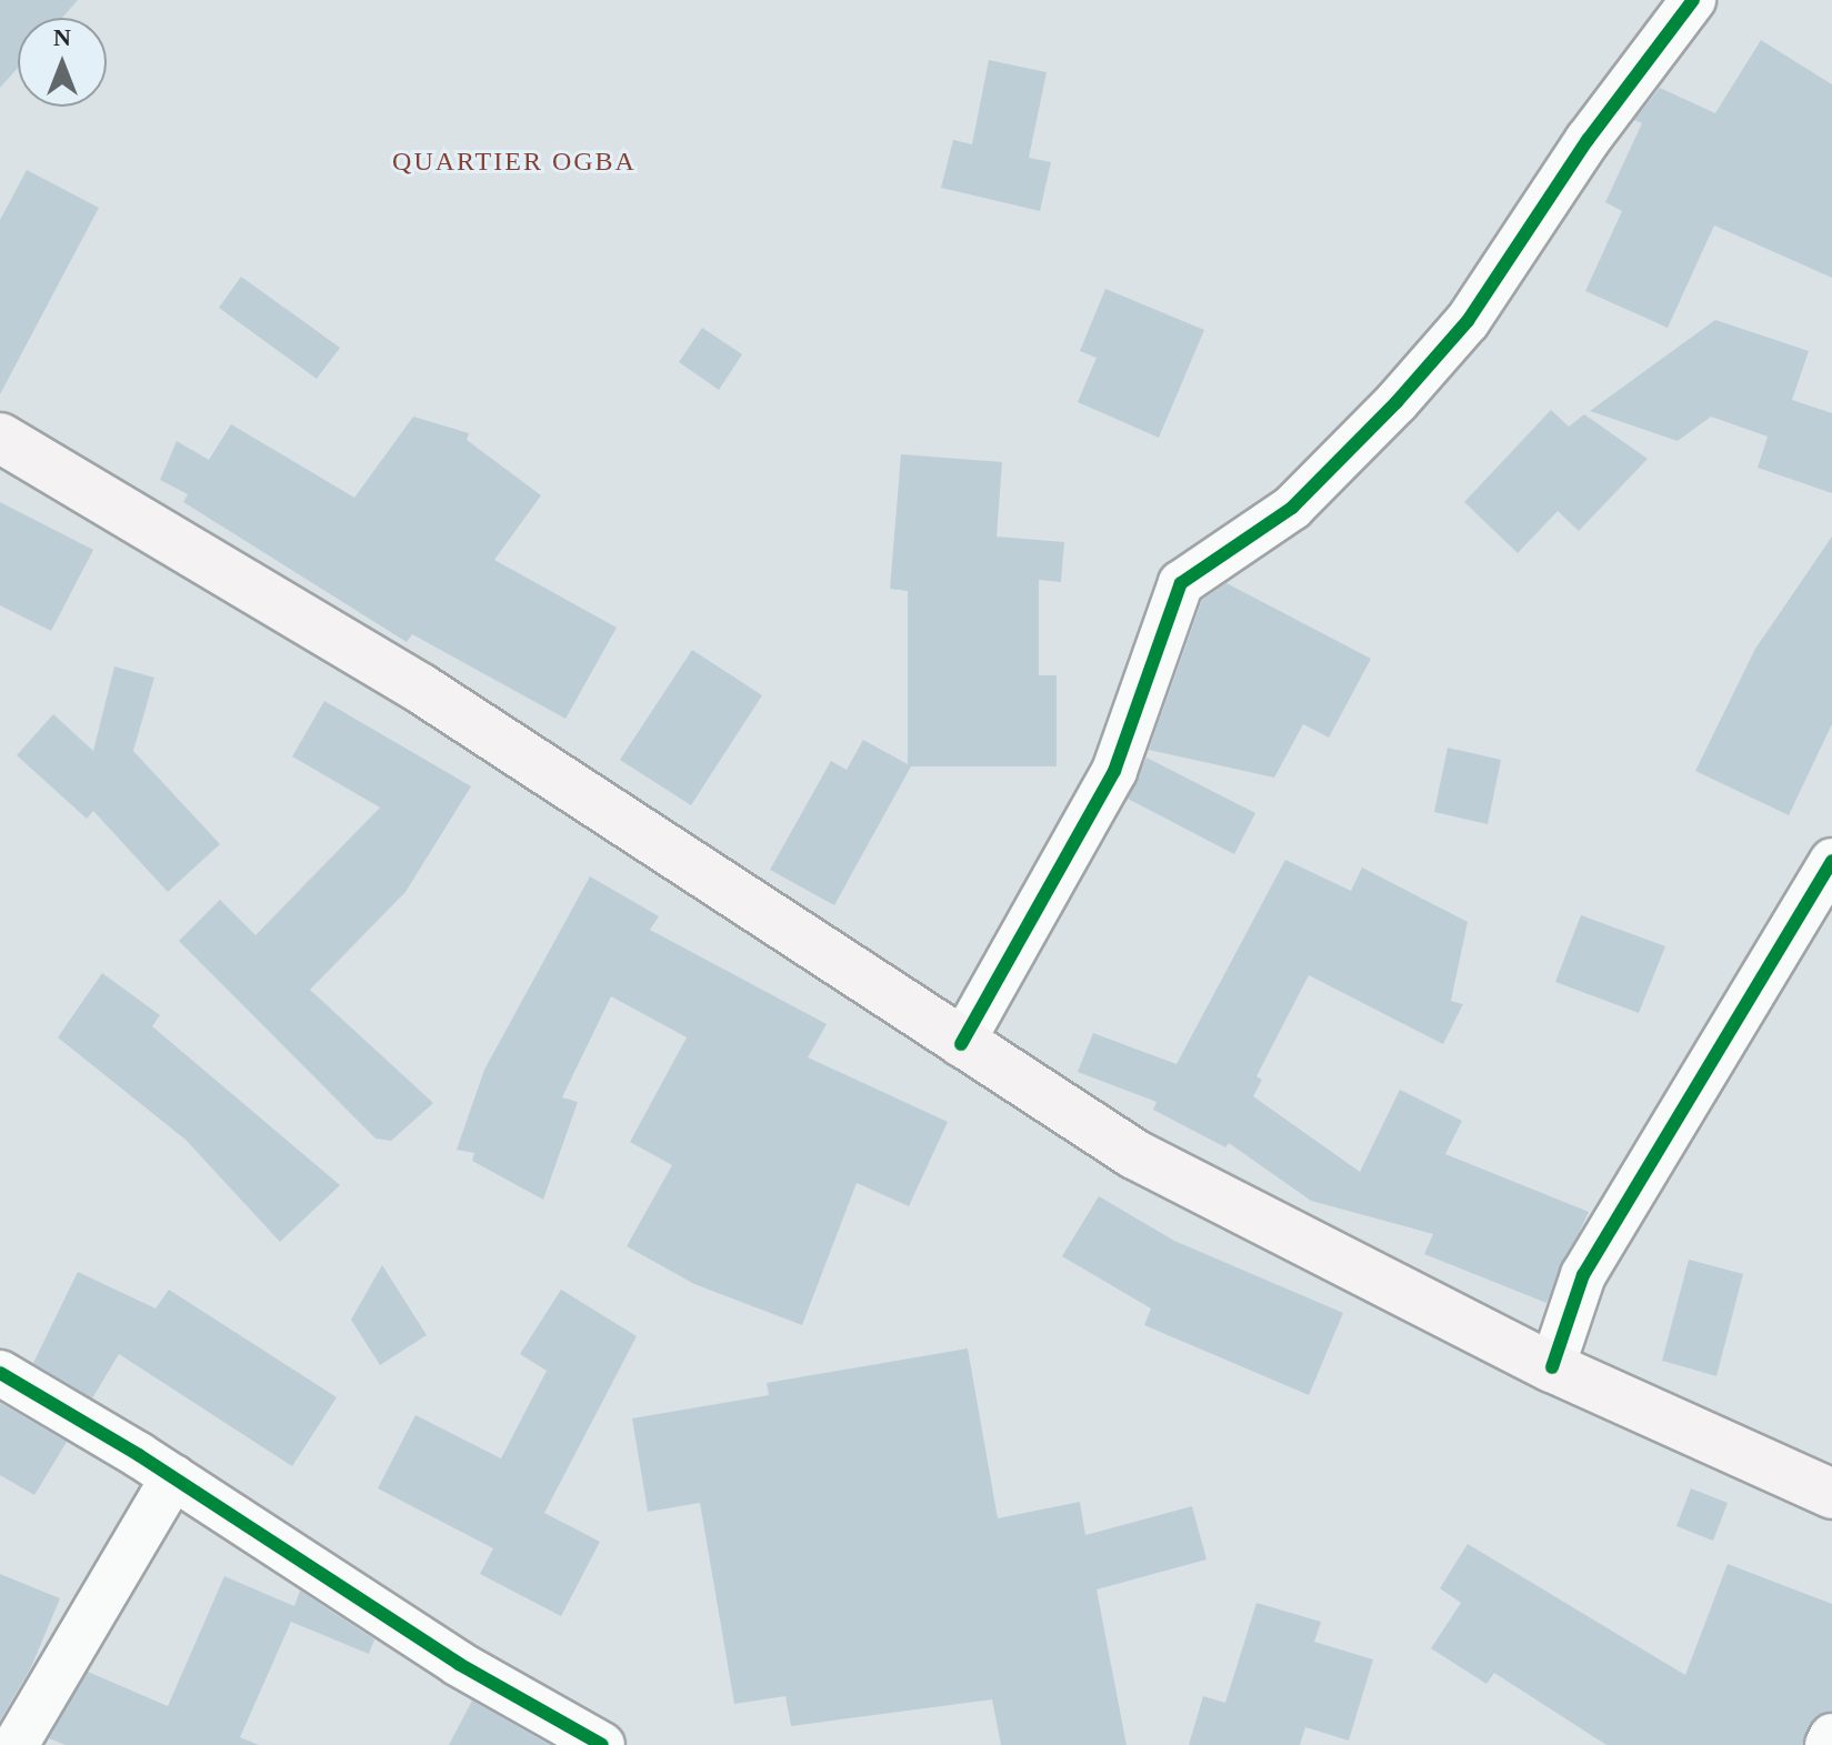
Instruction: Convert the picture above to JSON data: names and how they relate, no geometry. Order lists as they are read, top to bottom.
{
  "districts": ["QUARTIER OGBA"],
  "north": "top"
}
